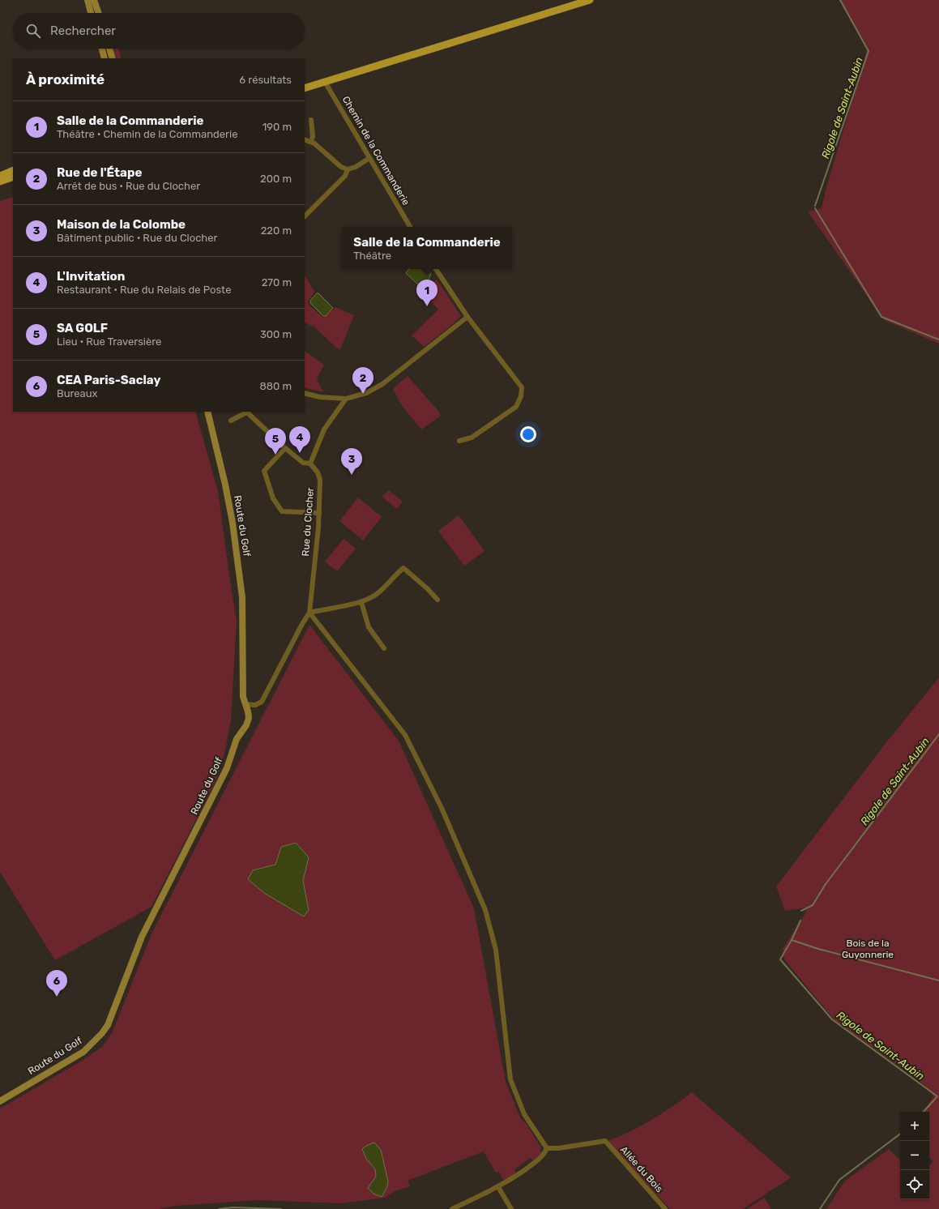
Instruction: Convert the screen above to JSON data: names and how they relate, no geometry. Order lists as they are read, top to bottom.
{
  "streets": {
    "street": [
      "Chemin de la Commanderie",
      "Rue du Clocher",
      "Route du Golf",
      "Allée du Bois"
    ]
  },
  "water": ["Rigole de Saint-Aubin"],
  "parks": ["Bois de la Guyonnerie"],
  "page": {
    "search": "Rechercher",
    "heading": ["À proximité", "6 résultats"],
    "list": [
      {
        "mark": "1",
        "name": "Salle de la Commanderie",
        "note": "Théâtre · Chemin de la Commanderie",
        "value": "190 m"
      },
      {
        "mark": "2",
        "name": "Rue de l'Étape",
        "note": "Arrêt de bus · Rue du Clocher",
        "value": "200 m"
      },
      {
        "mark": "3",
        "name": "Maison de la Colombe",
        "note": "Bâtiment public · Rue du Clocher",
        "value": "220 m"
      },
      {
        "mark": "4",
        "name": "L'Invitation",
        "note": "Restaurant · Rue du Relais de Poste",
        "value": "270 m"
      },
      {
        "mark": "5",
        "name": "SA GOLF",
        "note": "Lieu · Rue Traversière",
        "value": "300 m"
      },
      {
        "mark": "6",
        "name": "CEA Paris-Saclay",
        "note": "Bureaux",
        "value": "880 m"
      }
    ],
    "popup": ["Salle de la Commanderie", "Théâtre"],
    "pins": [
      "1",
      "2",
      "4",
      "5",
      "3",
      "6"
    ],
    "map_buttons": ["+", "−"]
  }
}
